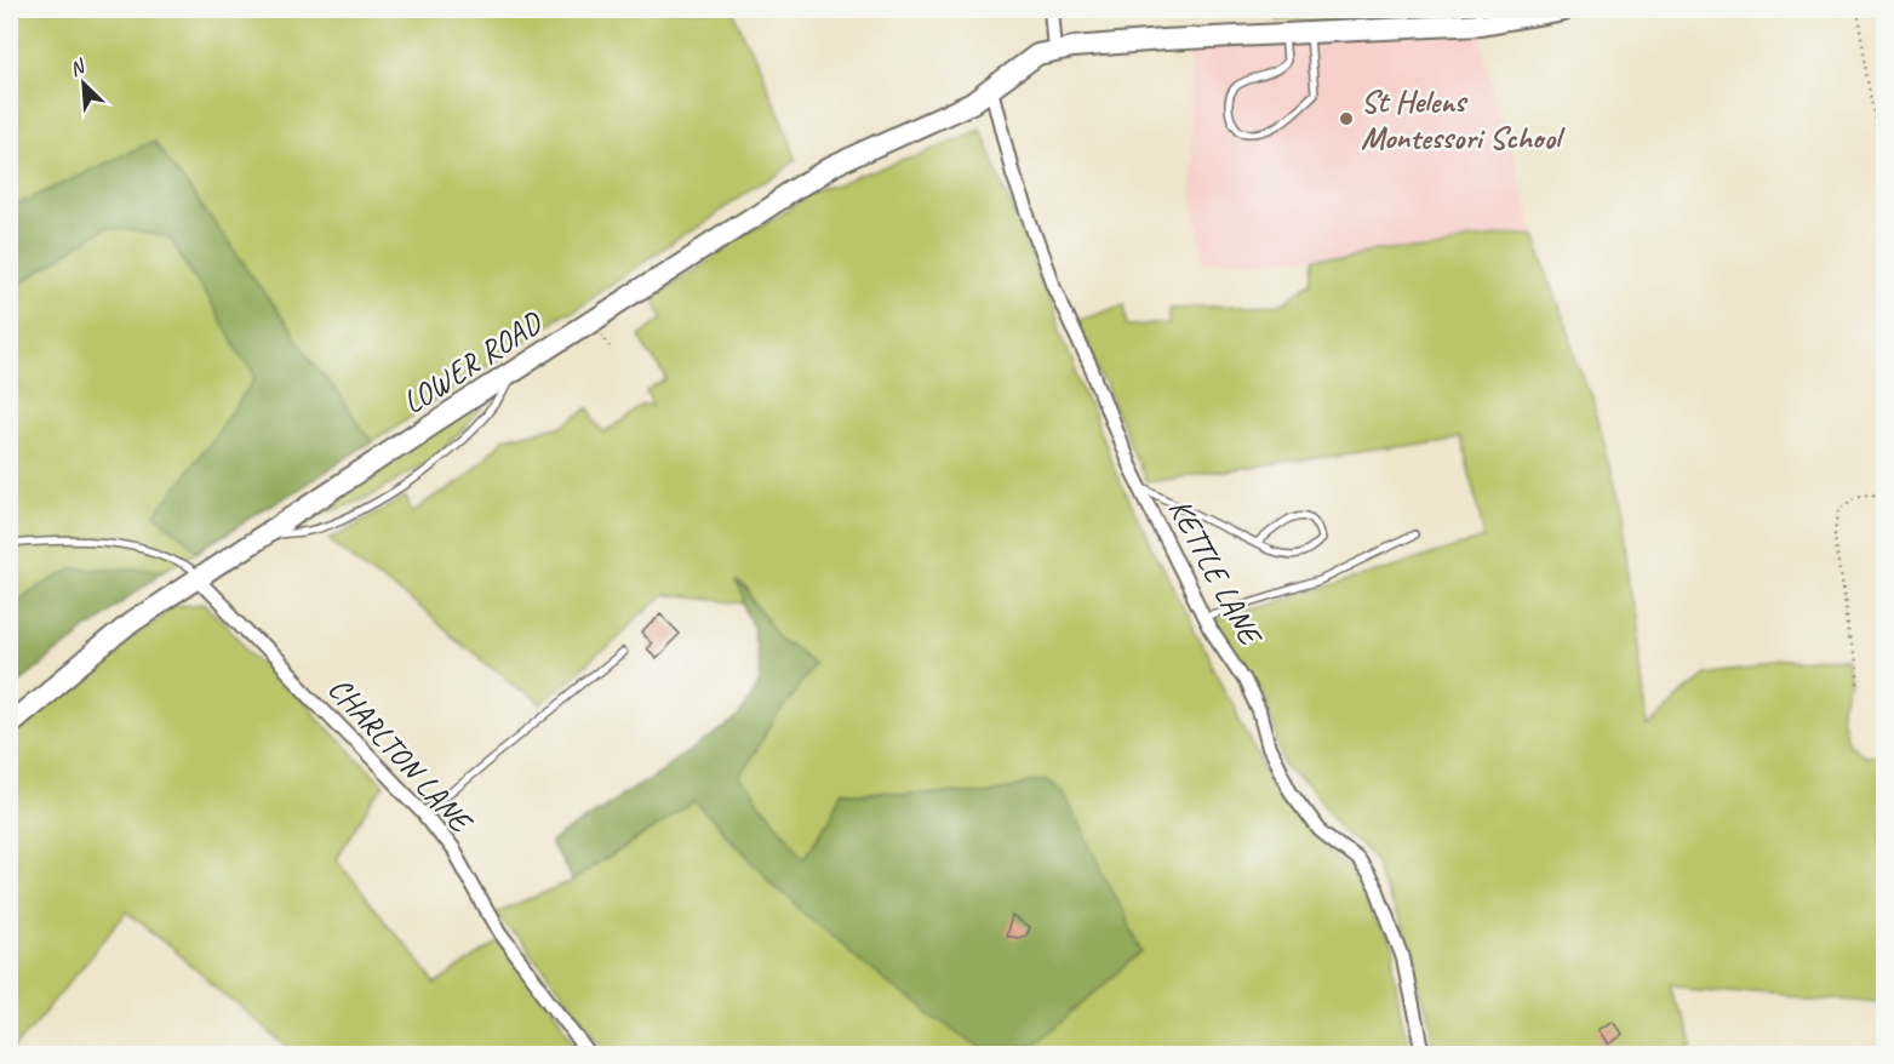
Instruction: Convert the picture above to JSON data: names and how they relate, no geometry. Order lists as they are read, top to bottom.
{
  "streets": {
    "main road": ["LOWER ROAD"],
    "street": ["KETTLE LANE", "CHARLTON LANE"]
  },
  "crossings": [
    ["LOWER ROAD", "KETTLE LANE"],
    ["LOWER ROAD", "CHARLTON LANE"]
  ],
  "places": ["St Helens Montessori School"],
  "north": "top left"
}
